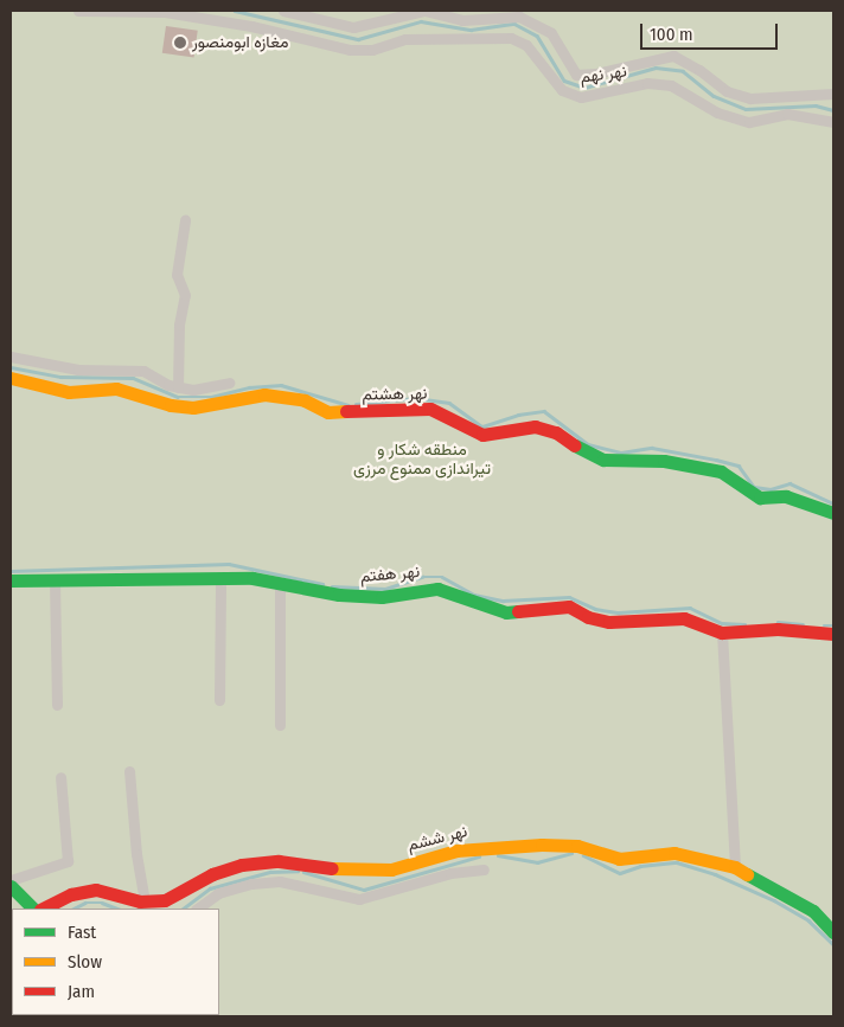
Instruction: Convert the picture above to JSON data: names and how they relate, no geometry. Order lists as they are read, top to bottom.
{
  "streets": {
    "street": [
      "نهر نهم",
      "نهر هشتم",
      "نهر هفتم",
      "نهر ششم"
    ]
  },
  "parks": ["منطقه شکار و تیراندازی ممنوع مرزی"],
  "places": ["مغازه ابومنصور"],
  "legend": ["Fast", "Slow", "Jam"],
  "scale_bar": "100 m"
}
